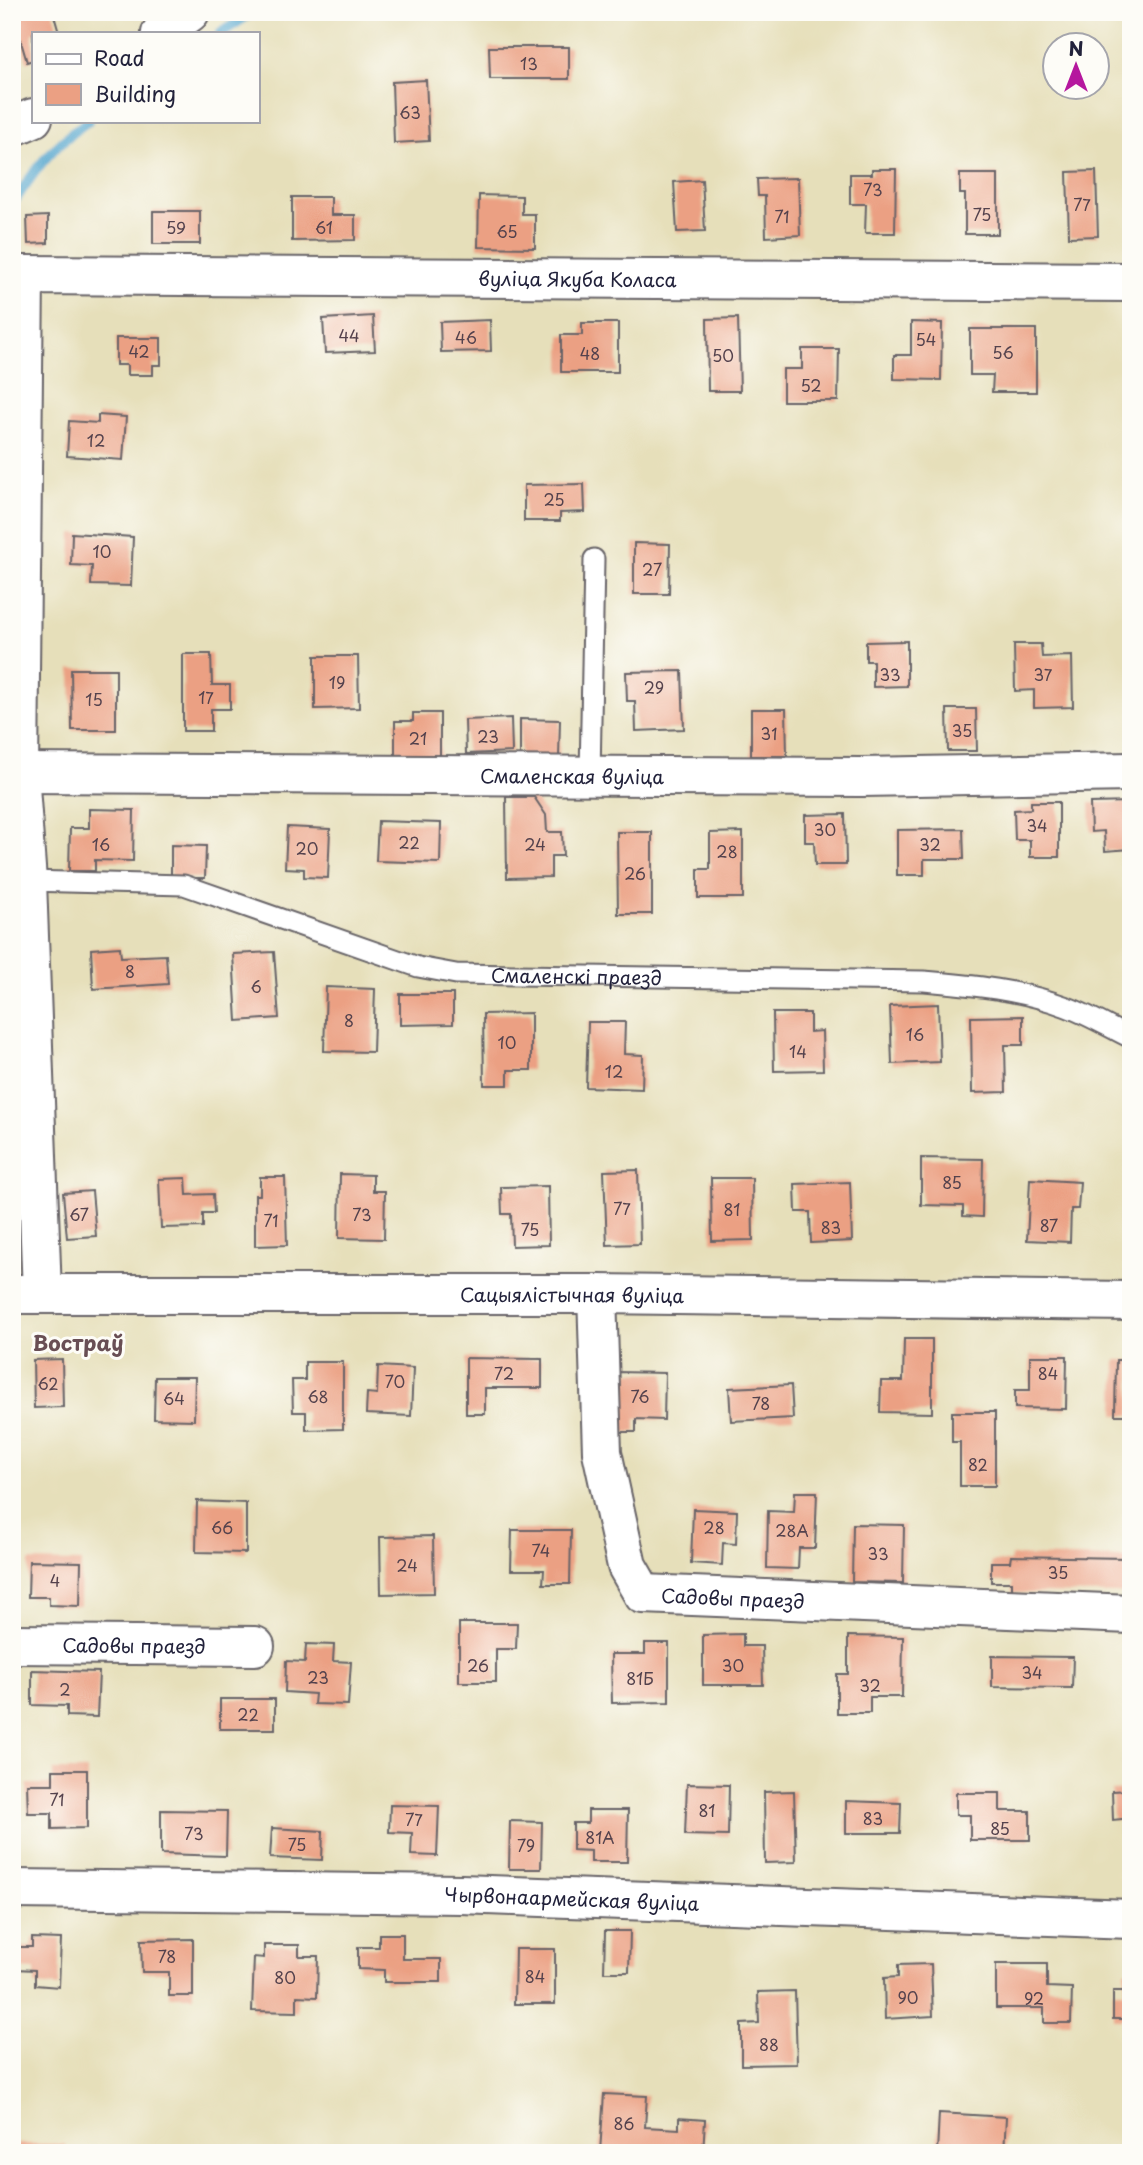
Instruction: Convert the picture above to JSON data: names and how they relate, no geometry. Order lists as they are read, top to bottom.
{
  "streets": {
    "street": [
      "вуліца Якуба Коласа",
      "Смаленская вуліца",
      "Сацыялістычная вуліца",
      "Садовы праезд",
      "Чырвонаармейская вуліца"
    ],
    "lane": ["Смаленскі праезд"]
  },
  "crossings": [
    ["вуліца Якуба Коласа", "Смаленская вуліца"],
    ["Сацыялістычная вуліца", "Садовы праезд"]
  ],
  "districts": ["Востраў"],
  "house_numbers": [
    "13",
    "63",
    "73",
    "77",
    "75",
    "71",
    "59",
    "61",
    "65",
    "44",
    "46",
    "54",
    "42",
    "56",
    "48",
    "50",
    "52",
    "12",
    "25",
    "10",
    "27",
    "33",
    "37",
    "19",
    "29",
    "17",
    "15",
    "35",
    "31",
    "23",
    "21",
    "34",
    "30",
    "22",
    "16",
    "24",
    "32",
    "20",
    "28",
    "26",
    "8",
    "6",
    "8",
    "16",
    "10",
    "14",
    "12",
    "85",
    "77",
    "81",
    "67",
    "73",
    "71",
    "87",
    "83",
    "75",
    "72",
    "84",
    "70",
    "62",
    "68",
    "76",
    "64",
    "78",
    "82",
    "66",
    "28",
    "28А",
    "74",
    "33",
    "24",
    "35",
    "4",
    "26",
    "30",
    "34",
    "23",
    "81Б",
    "32",
    "2",
    "22",
    "71",
    "81",
    "83",
    "77",
    "85",
    "73",
    "81А",
    "75",
    "79",
    "78",
    "84",
    "80",
    "90",
    "92",
    "88",
    "86"
  ],
  "legend": ["Road", "Building"],
  "north": "top"
}
